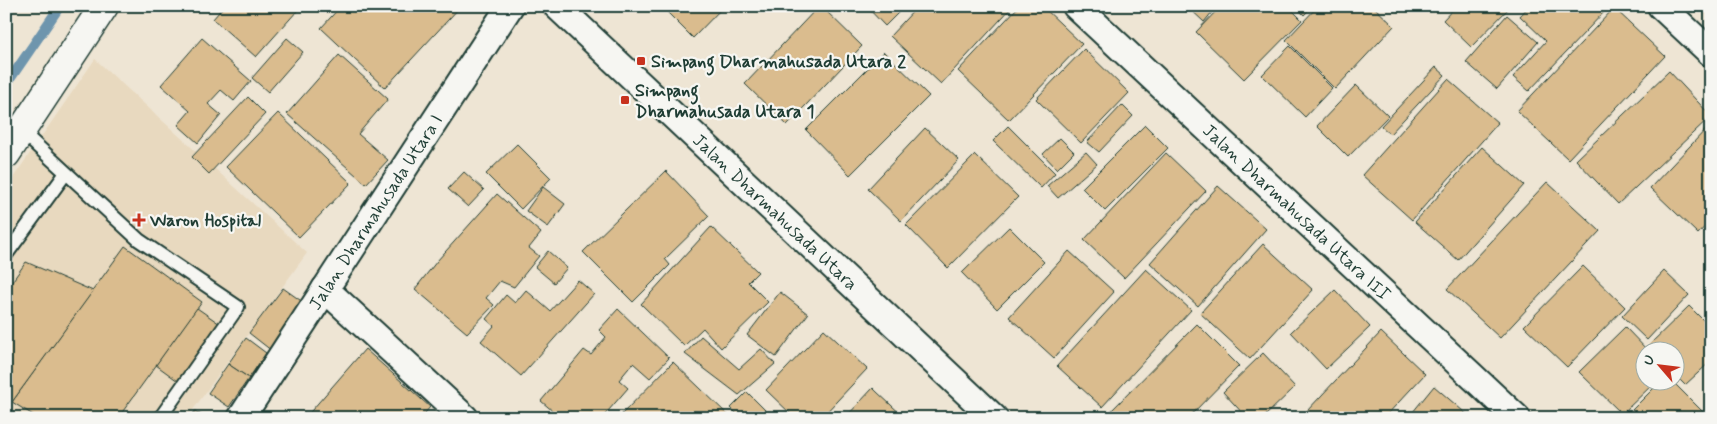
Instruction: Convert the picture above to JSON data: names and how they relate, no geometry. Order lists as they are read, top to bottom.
{
  "streets": {
    "street": ["Jalan Dharmahusada Utara I", "Jalan Dharmahusada Utara", "Jalan Dharmahusada Utara III"]
  },
  "places": {
    "transit": ["Simpang Dharmahusada Utara 2", "Simpang Dharmahusada Utara 1"],
    "health": ["Waron Hospital"]
  },
  "north": "top left"
}
